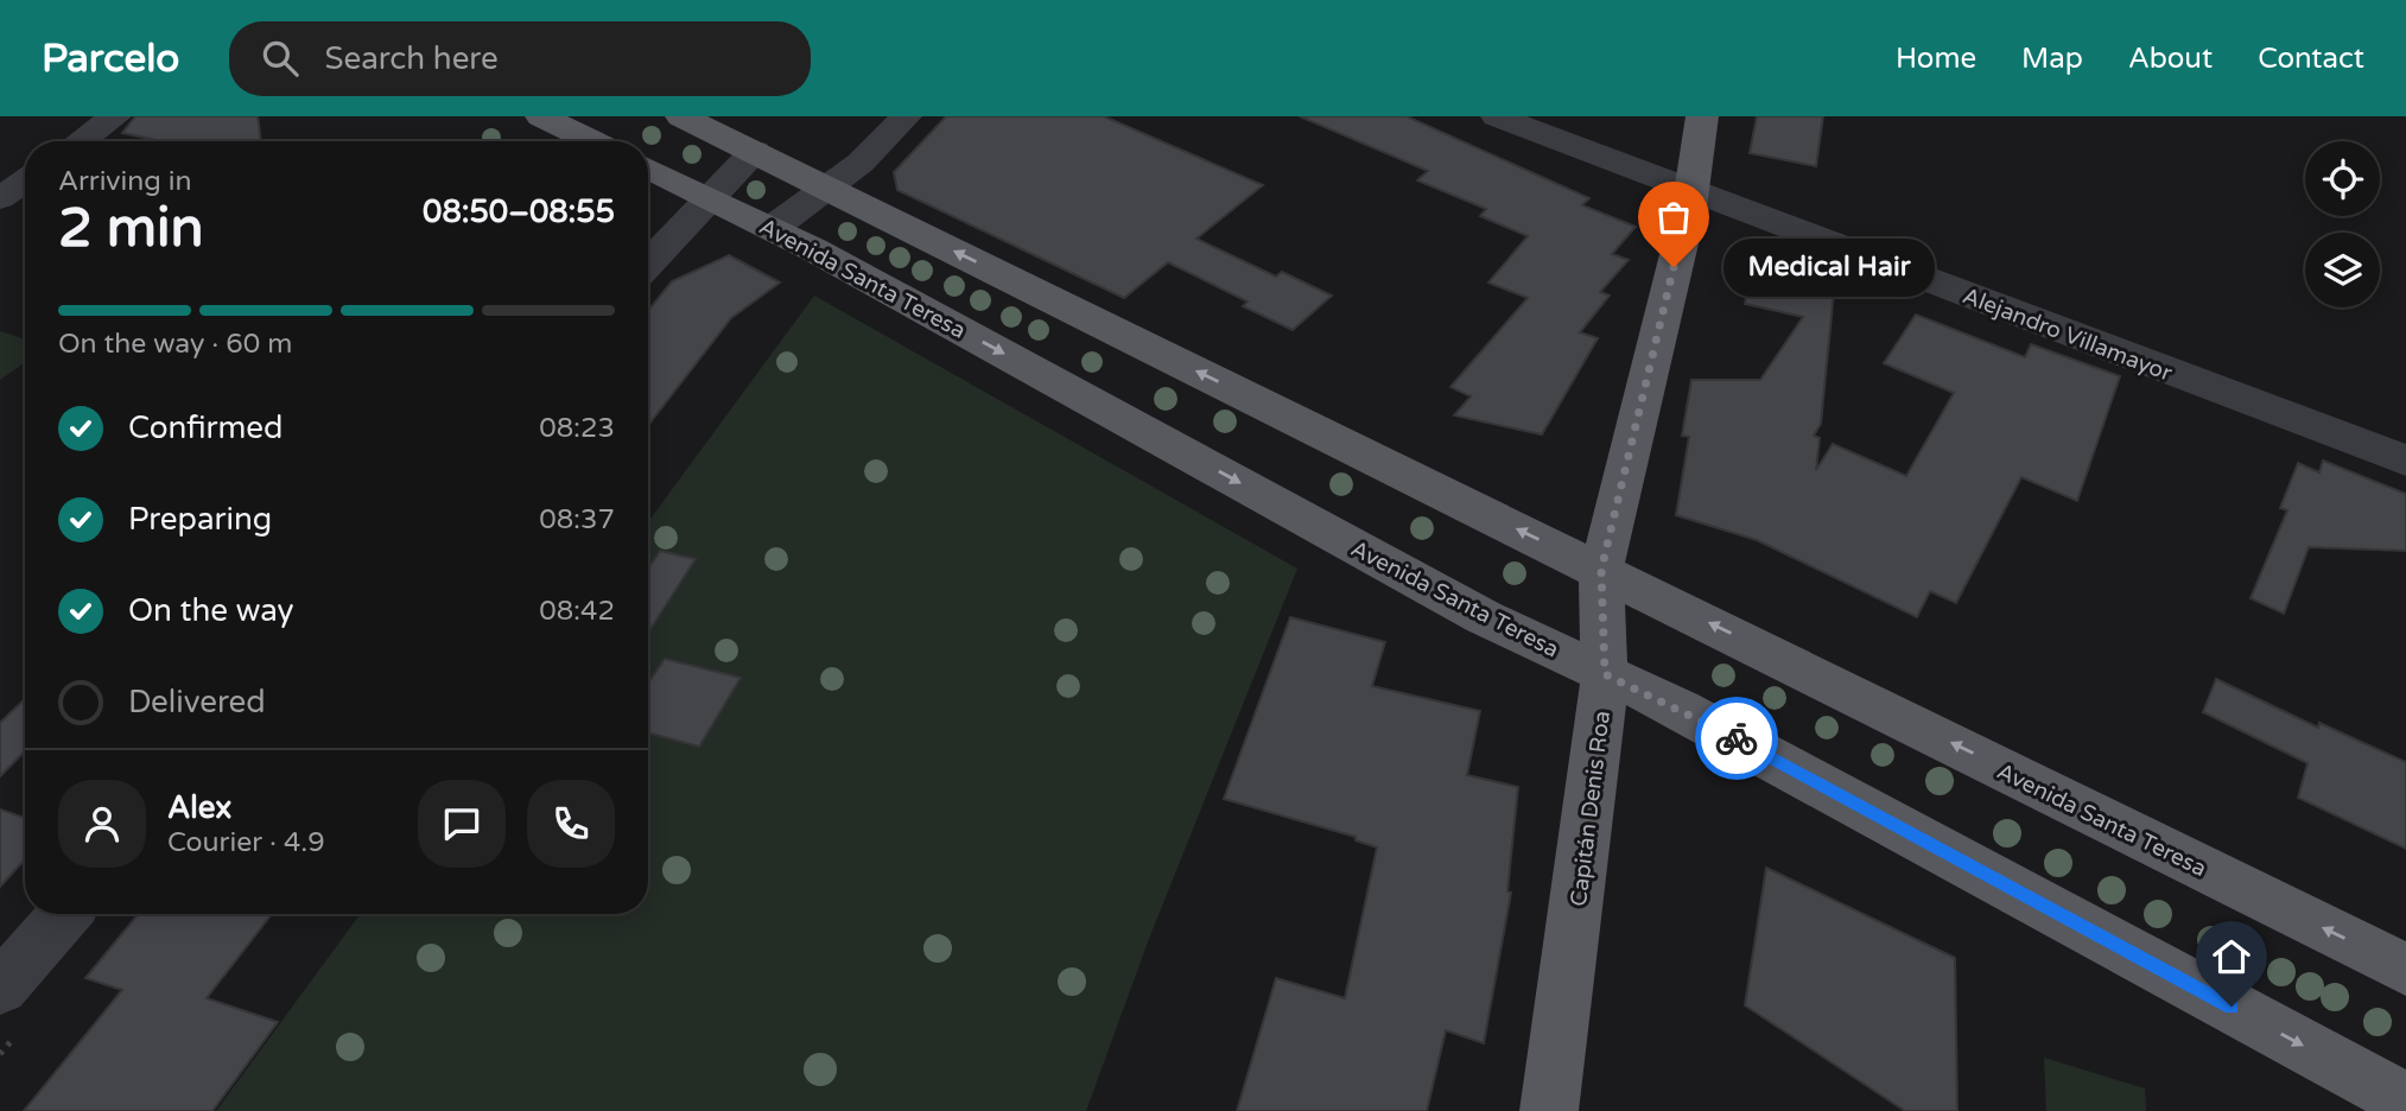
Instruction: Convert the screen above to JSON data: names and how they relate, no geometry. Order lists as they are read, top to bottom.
{
  "streets": {
    "main road": ["Avenida Santa Teresa", "Capitán Denis Roa"],
    "street": ["Alejandro Villamayor"]
  },
  "crossings": [
    ["Avenida Santa Teresa", "Capitán Denis Roa"],
    ["Alejandro Villamayor", "Capitán Denis Roa"]
  ],
  "places": ["Medical Hair"],
  "page": {
    "header": "Parcelo",
    "search": "Search here",
    "nav": [
      "Home",
      "Map",
      "About",
      "Contact"
    ],
    "heading": ["2 min", "Arriving in", "08:50–08:55"],
    "panel": ["Alex", "Courier · 4.9"],
    "bubble": "Medical Hair",
    "bar": "On the way · 60 m",
    "list": [
      ["Confirmed", "08:23"],
      ["Preparing", "08:37"],
      ["On the way", "08:42"],
      "Delivered"
    ]
  }
}
